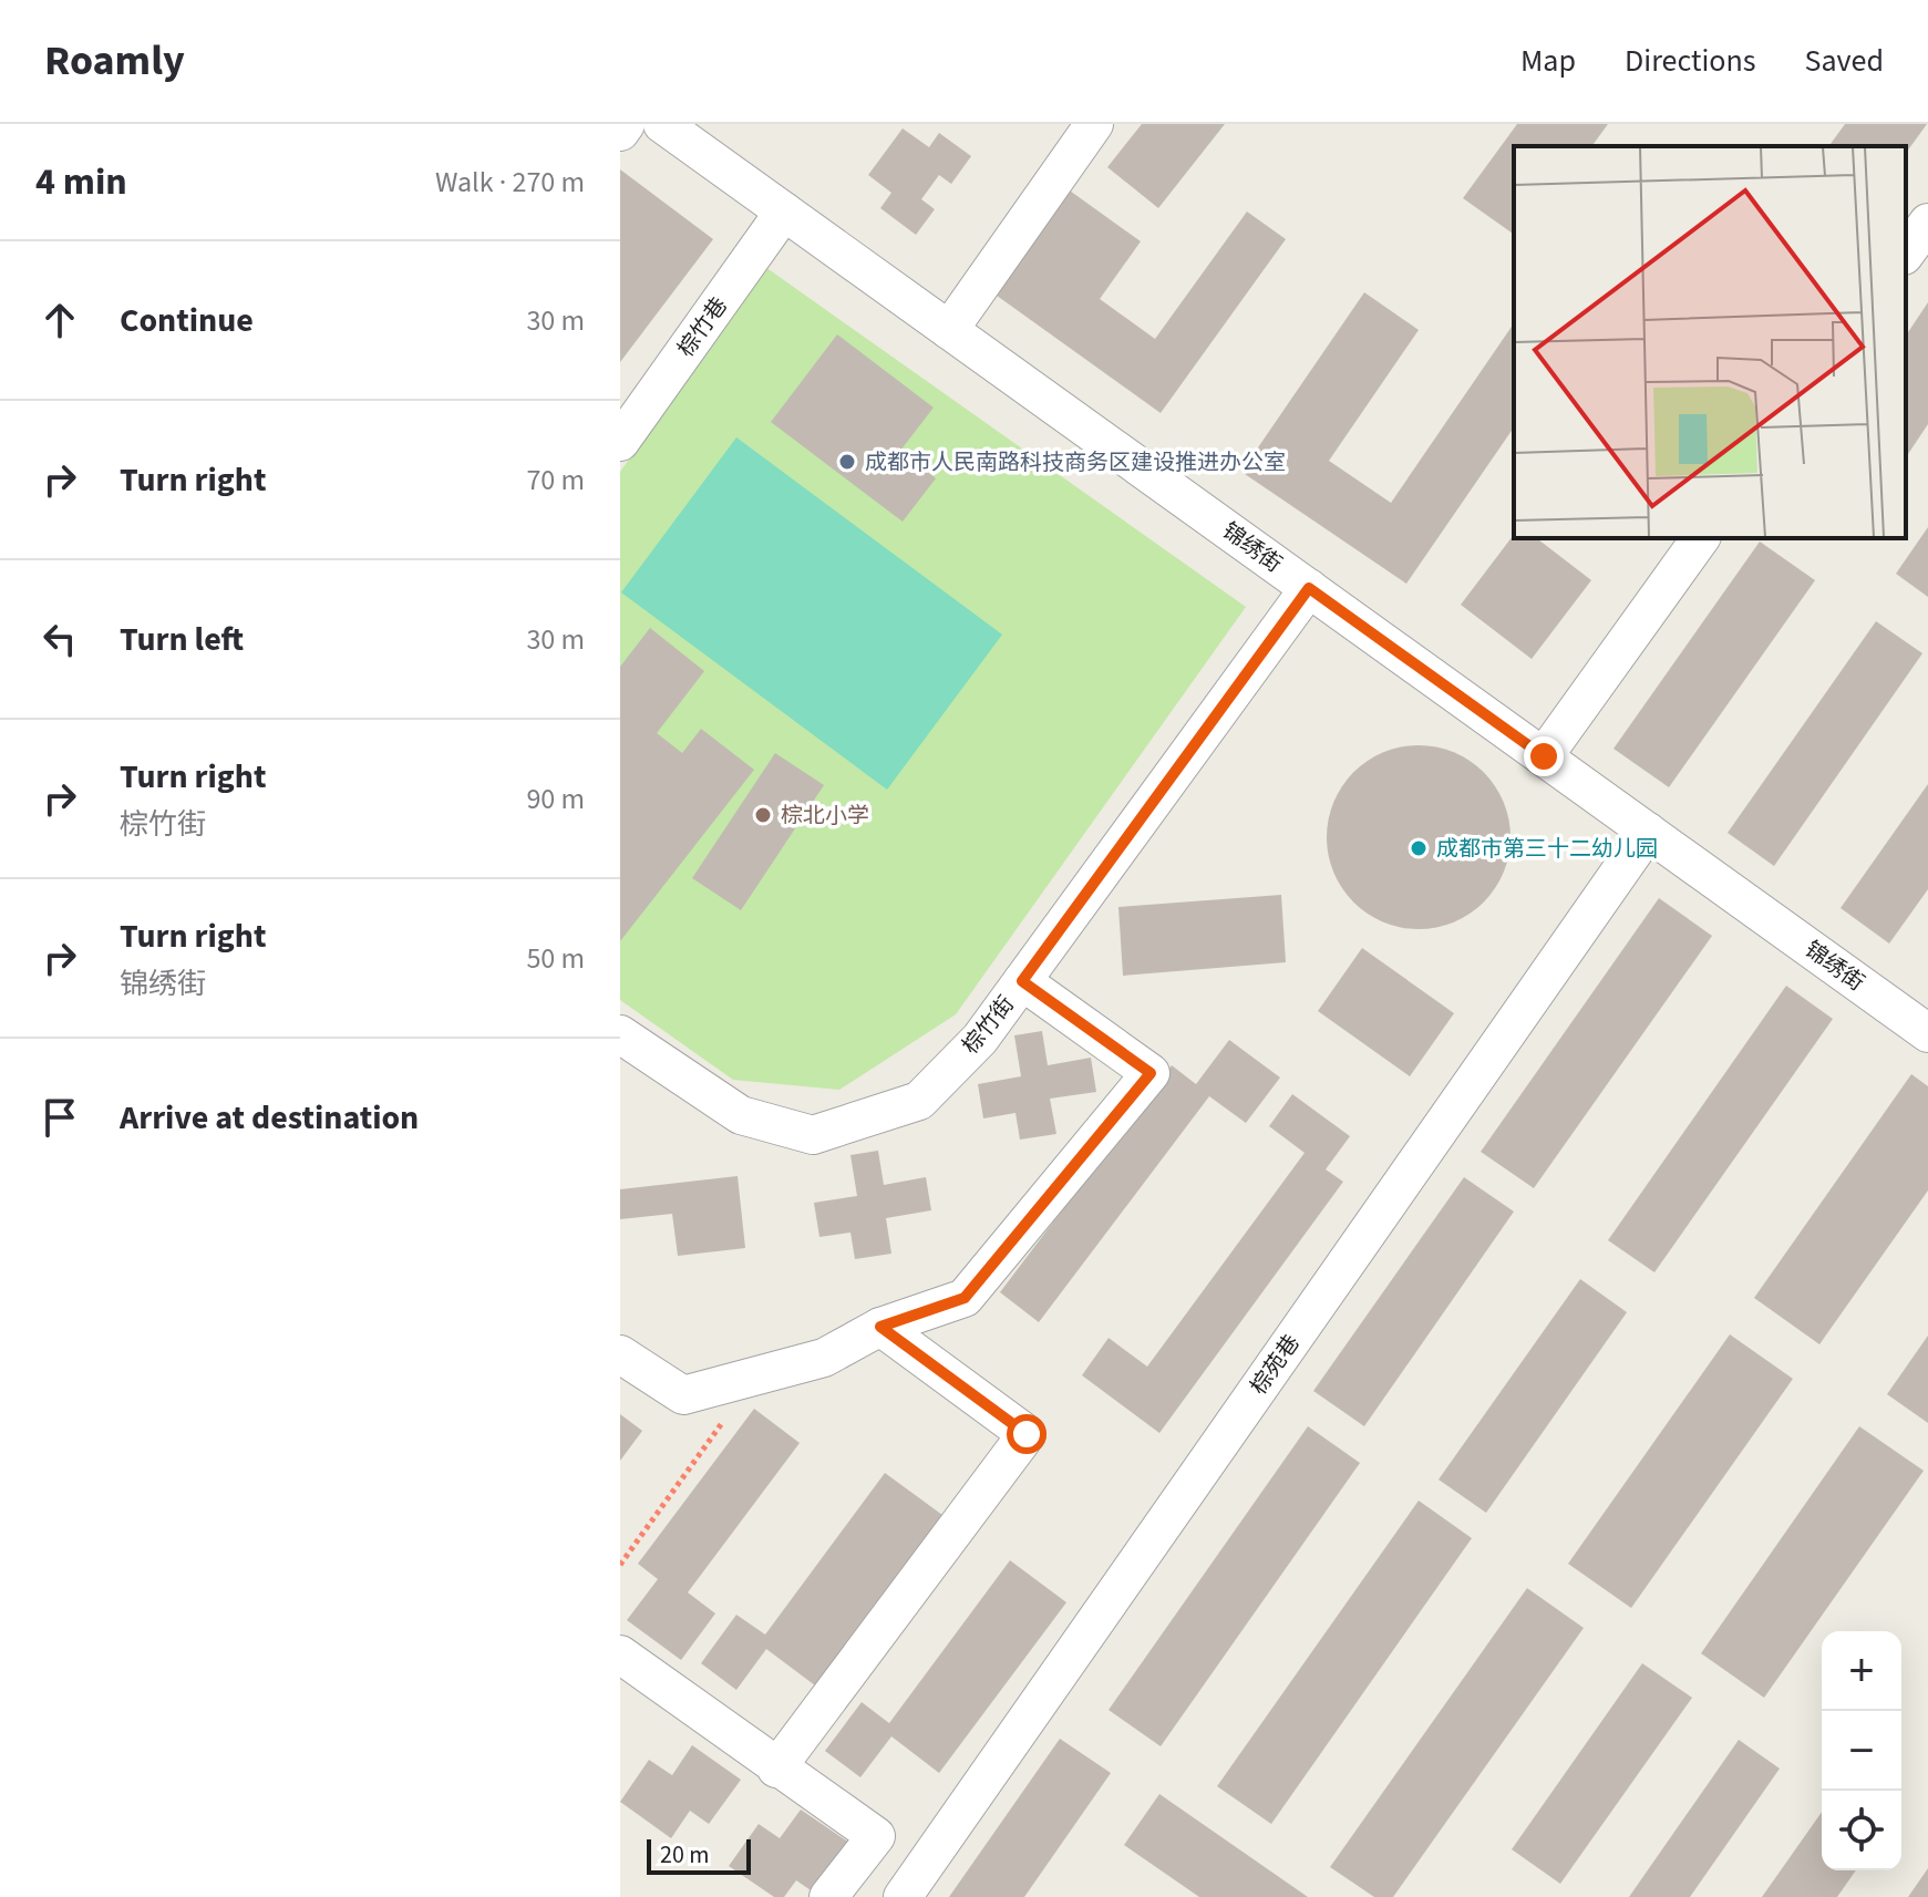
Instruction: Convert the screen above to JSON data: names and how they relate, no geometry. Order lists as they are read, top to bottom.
{
  "streets": {
    "street": [
      "棕竹巷",
      "锦绣街",
      "棕竹街",
      "棕苑巷"
    ]
  },
  "crossings": [
    ["棕竹巷", "锦绣街"],
    ["锦绣街", "棕竹街"],
    ["锦绣街", "棕苑巷"]
  ],
  "places": ["成都市人民南路科技商务区建设推进办公室", "棕北小学", "成都市第三十二幼儿园"],
  "scale_bar": "20 m",
  "page": {
    "header": "Roamly",
    "nav": ["Map", "Directions", "Saved"],
    "heading": ["4 min", "Walk · 270 m"],
    "list": [
      ["Continue", "30 m"],
      ["Turn right", "70 m"],
      ["Turn left", "30 m"],
      ["Turn right", "棕竹街", "90 m"],
      ["Turn right", "锦绣街", "50 m"],
      "Arrive at destination"
    ],
    "map_buttons": ["+", "−"],
    "scale": "20 m"
  }
}
